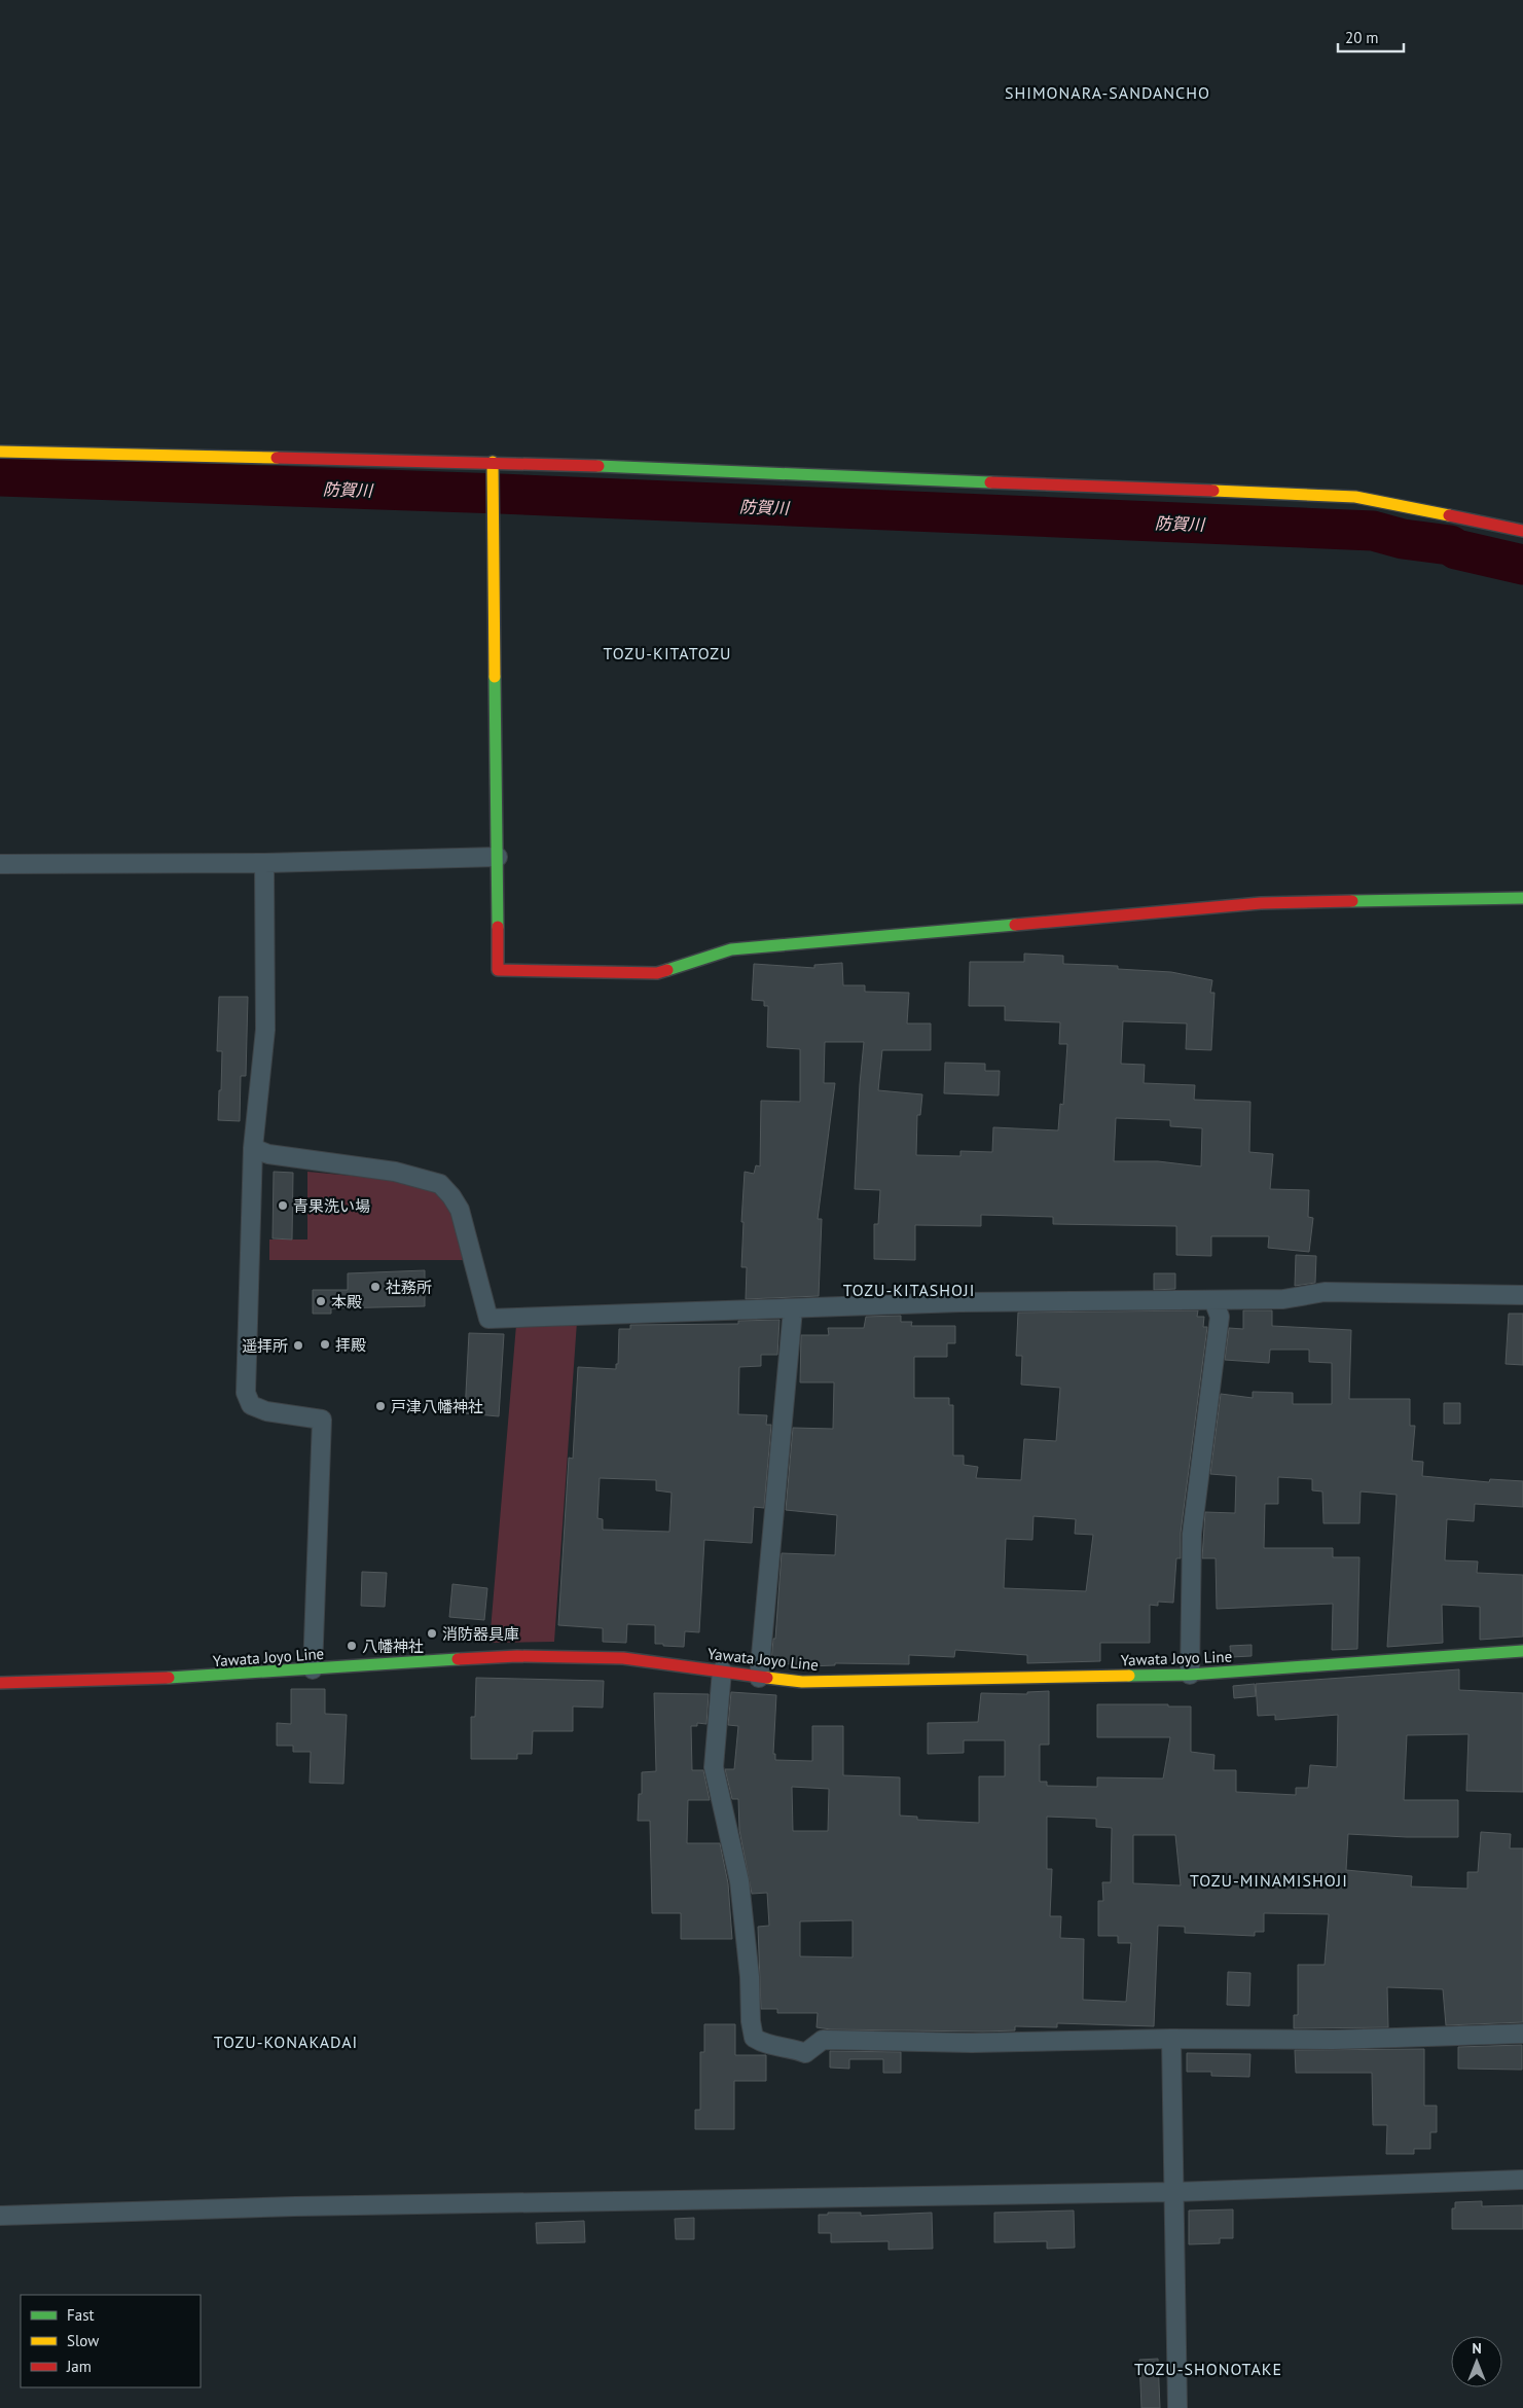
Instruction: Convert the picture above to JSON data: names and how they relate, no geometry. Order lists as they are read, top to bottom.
{
  "streets": {
    "street": ["Yawata Joyo Line"]
  },
  "districts": [
    "SHIMONARA-SANDANCHO",
    "TOZU-KITATOZU",
    "TOZU-KITASHOJI",
    "TOZU-MINAMISHOJI",
    "TOZU-KONAKADAI",
    "TOZU-SHONOTAKE"
  ],
  "water": ["防賀川"],
  "places": [
    "青果洗い場",
    "社務所",
    "本殿",
    "拝殿",
    "遥拝所",
    "戸津八幡神社",
    "消防器具庫",
    "八幡神社"
  ],
  "legend": ["Fast", "Slow", "Jam"],
  "scale_bar": "20 m",
  "north": "top"
}
